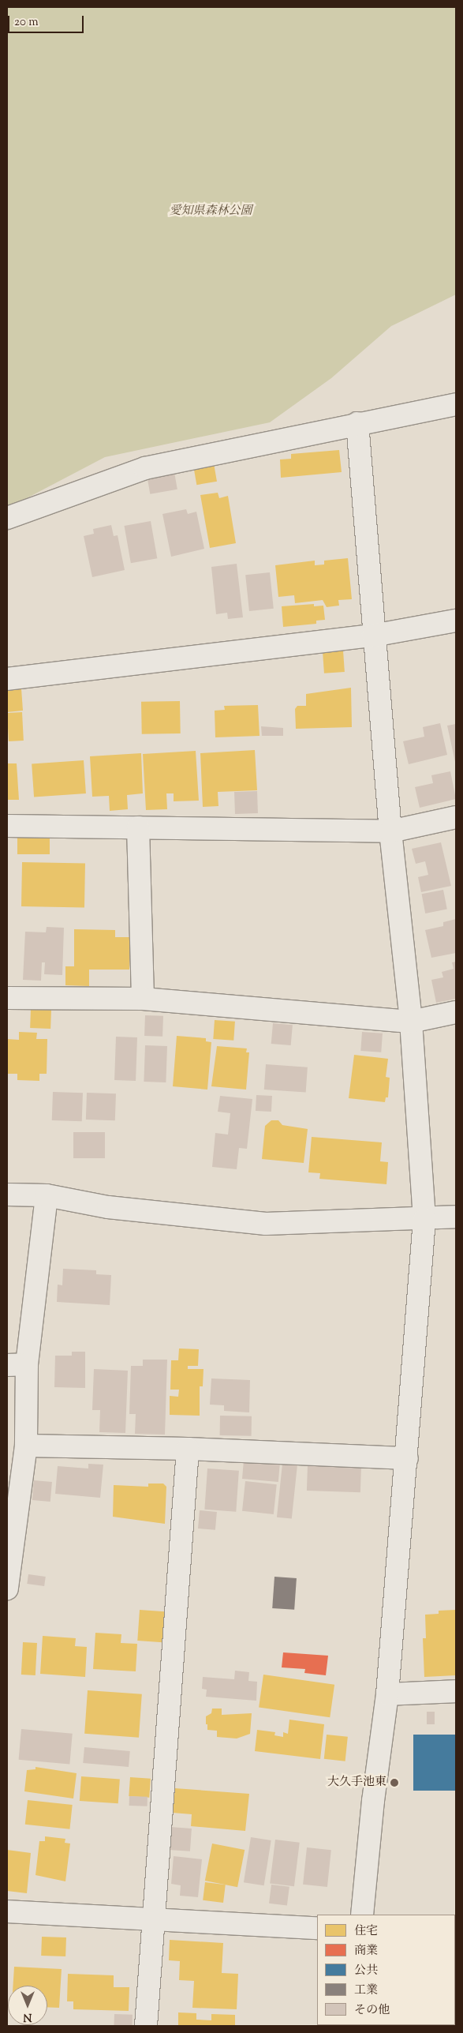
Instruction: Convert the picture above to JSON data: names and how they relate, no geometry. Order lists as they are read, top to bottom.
{
  "parks": ["愛知県森林公園"],
  "places": ["大久手池東"],
  "legend": [
    "住宅",
    "商業",
    "公共",
    "工業",
    "その他"
  ],
  "scale_bar": "20 m",
  "north": "bottom"
}
